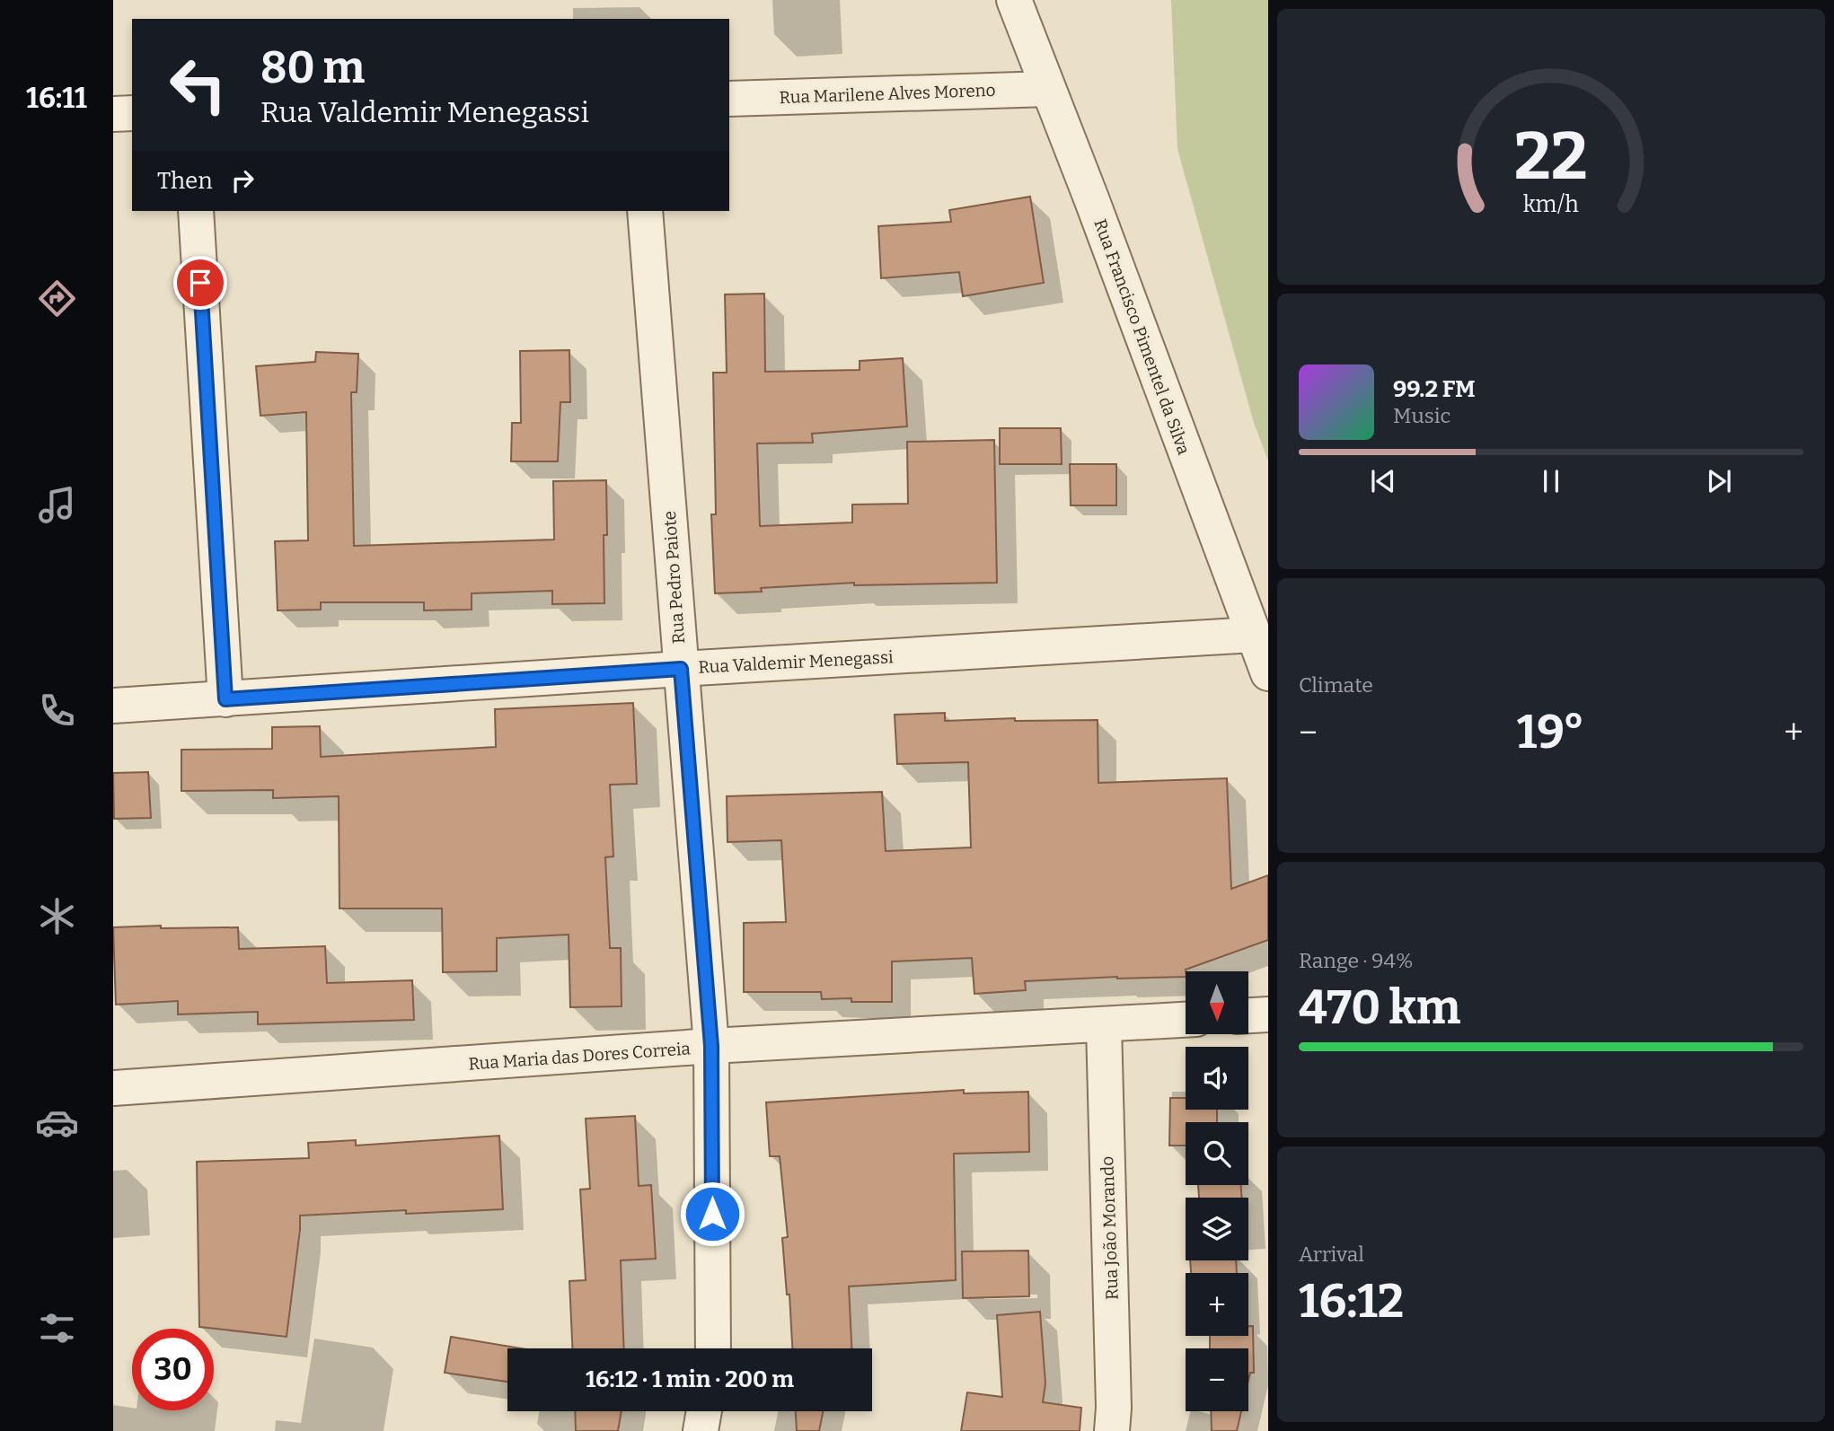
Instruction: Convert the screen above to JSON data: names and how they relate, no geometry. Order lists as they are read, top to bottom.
{
  "streets": {
    "street": [
      "Rua Marilene Alves Moreno",
      "Rua Francisco Pimentel da Silva",
      "Rua Pedro Paiote",
      "Rua Valdemir Menegassi",
      "Rua Maria das Dores Correia",
      "Rua João Morando"
    ]
  },
  "crossings": [
    ["Rua Marilene Alves Moreno", "Rua Francisco Pimentel da Silva"],
    ["Rua Francisco Pimentel da Silva", "Rua Valdemir Menegassi"],
    ["Rua Pedro Paiote", "Rua Valdemir Menegassi"],
    ["Rua Pedro Paiote", "Rua Maria das Dores Correia"],
    ["Rua Maria das Dores Correia", "Rua João Morando"]
  ],
  "north": "bottom",
  "page": {
    "tabs": "16:11",
    "turn": ["80 m", "Rua Valdemir Menegassi"],
    "then": "Then",
    "song": ["99.2 FM", "Music"],
    "tile": [
      "Climate",
      ["Range · 94%", "470 km"],
      ["Arrival", "16:12"]
    ],
    "heat": ["−", "19°", "+"],
    "map_buttons": ["+", "−"],
    "limit": "30",
    "trip": "16:12 · 1 min · 200 m",
    "gauge": ["22", "km/h"]
  }
}
